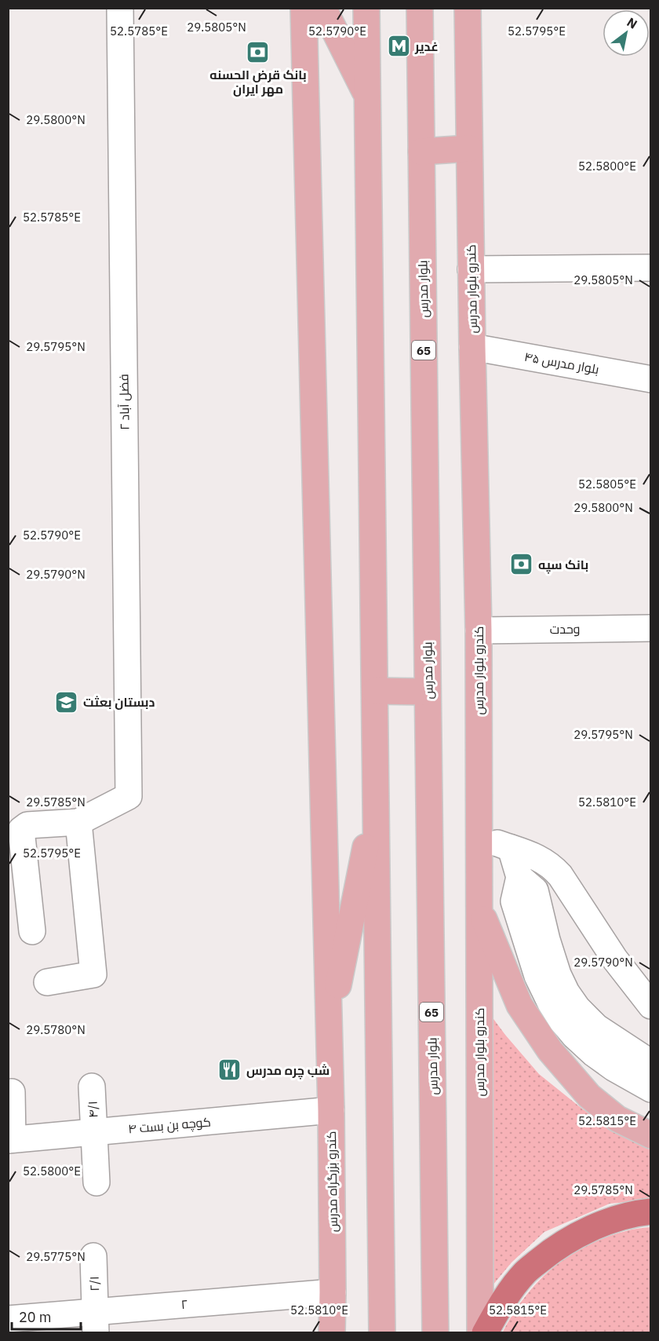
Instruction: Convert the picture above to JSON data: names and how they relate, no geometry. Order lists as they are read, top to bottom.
{
  "streets": {
    "main road": [
      "بلوار مدرس",
      "کندرو بلوار مدرس",
      "65",
      "کندرو بزرگراه مدرس"
    ],
    "street": [
      "۴۵ بلوار مدرس",
      "فضل آباد ۲",
      "وحدت",
      "۴/۱",
      "کوچه بن بست ۴",
      "۲/۱",
      "۲"
    ]
  },
  "crossings": [
    ["کندرو بلوار مدرس", "۴۵ بلوار مدرس"],
    ["کندرو بلوار مدرس", "وحدت"],
    ["۴/۱", "کوچه بن بست ۴"],
    ["کوچه بن بست ۴", "کندرو بزرگراه مدرس"],
    ["کندرو بزرگراه مدرس", "۲"],
    ["۲/۱", "۲"]
  ],
  "places": {
    "metro station": ["غدیر"],
    "bank": ["بانک قرض الحسنه مهر ایران", "بانک سپه"],
    "school or university": ["دبستان بعثت"],
    "restaurant": ["شب چره مدرس"]
  },
  "scale_bar": "20 m",
  "north": "top right",
  "coordinates": [
    "29.5805°N",
    "52.5785°E",
    "52.5790°E",
    "52.5795°E",
    "29.5800°N",
    "52.5800°E",
    "29.5795°N",
    "52.5805°E",
    "29.5790°N",
    "29.5785°N",
    "52.5810°E",
    "29.5780°N",
    "52.5815°E",
    "29.5775°N"
  ]
}
